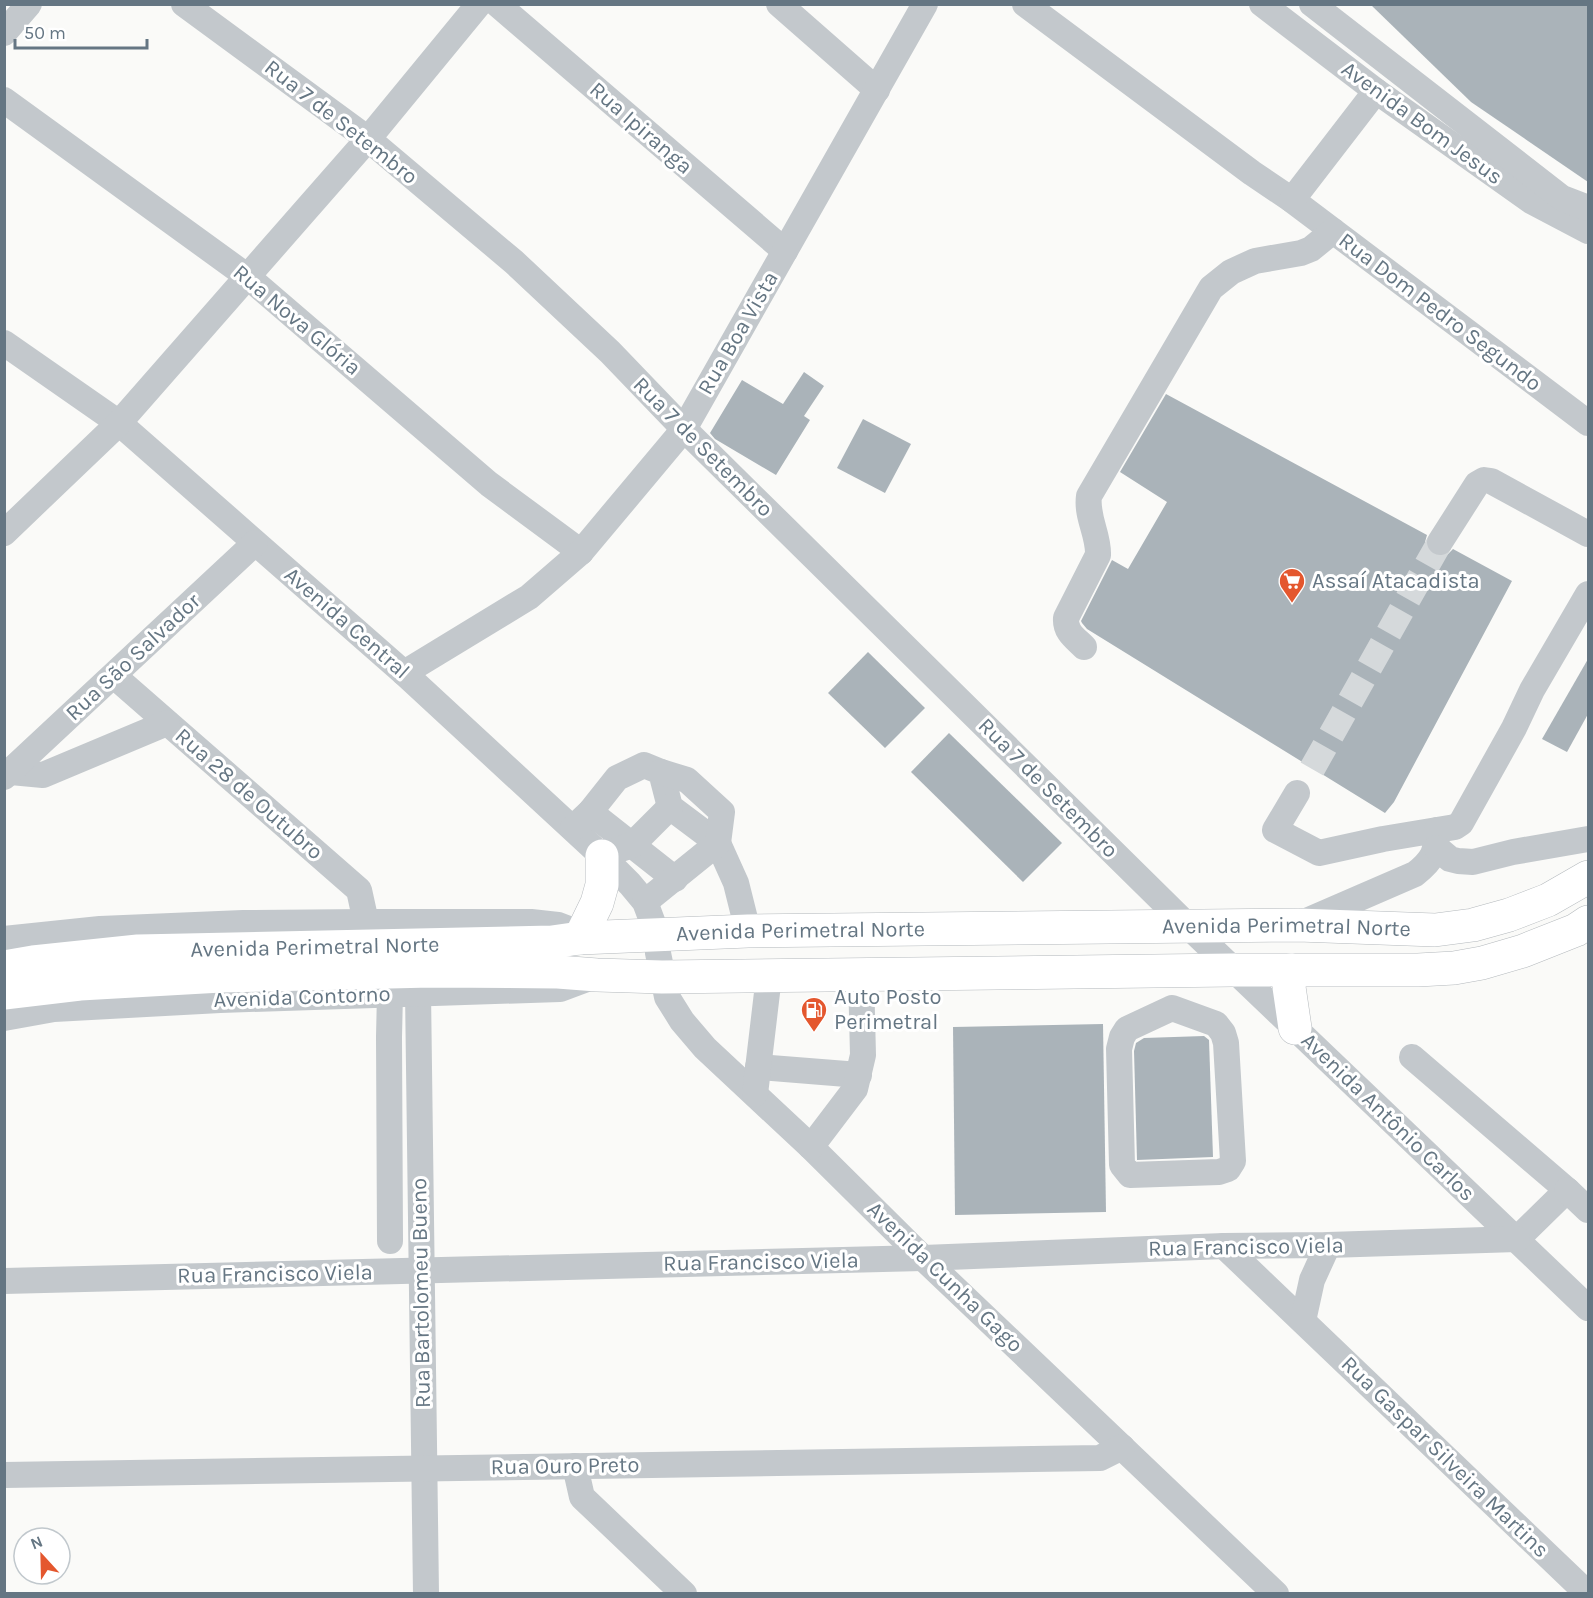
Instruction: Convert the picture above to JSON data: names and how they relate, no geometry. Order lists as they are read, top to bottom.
{
  "streets": {
    "highway": ["Avenida Perimetral Norte"],
    "street": [
      "Rua 7 de Setembro",
      "Avenida Bom Jesus",
      "Rua Ipiranga",
      "Rua Dom Pedro Segundo",
      "Rua Nova Glória",
      "Rua Boa Vista",
      "Avenida Central",
      "Rua São Salvador",
      "Rua 28 de Outubro",
      "Avenida Contorno",
      "Avenida Antônio Carlos",
      "Rua Francisco Viela",
      "Avenida Cunha Gago",
      "Rua Bartolomeu Bueno",
      "Rua Gaspar Silveira Martins",
      "Rua Ouro Preto"
    ]
  },
  "crossings": [
    ["Rua 7 de Setembro", "Rua Boa Vista"],
    ["Rua 7 de Setembro", "Avenida Perimetral Norte"],
    ["Rua 7 de Setembro", "Avenida Antônio Carlos"],
    ["Rua Ipiranga", "Rua Boa Vista"],
    ["Rua Nova Glória", "Rua Boa Vista"],
    ["Rua Boa Vista", "Avenida Central"],
    ["Avenida Central", "Rua São Salvador"],
    ["Avenida Central", "Avenida Perimetral Norte"],
    ["Avenida Central", "Avenida Cunha Gago"],
    ["Rua São Salvador", "Rua 28 de Outubro"],
    ["Avenida Perimetral Norte", "Avenida Contorno"],
    ["Avenida Perimetral Norte", "Avenida Antônio Carlos"],
    ["Avenida Perimetral Norte", "Avenida Cunha Gago"],
    ["Avenida Contorno", "Rua Bartolomeu Bueno"],
    ["Avenida Antônio Carlos", "Rua Francisco Viela"],
    ["Rua Francisco Viela", "Avenida Cunha Gago"],
    ["Rua Francisco Viela", "Rua Bartolomeu Bueno"],
    ["Rua Francisco Viela", "Rua Gaspar Silveira Martins"],
    ["Avenida Cunha Gago", "Rua Ouro Preto"],
    ["Rua Bartolomeu Bueno", "Rua Ouro Preto"]
  ],
  "places": {
    "supermarket": ["Assaí Atacadista"],
    "fuel station": ["Auto Posto Perimetral"]
  },
  "scale_bar": "50 m",
  "north": "top"
}
